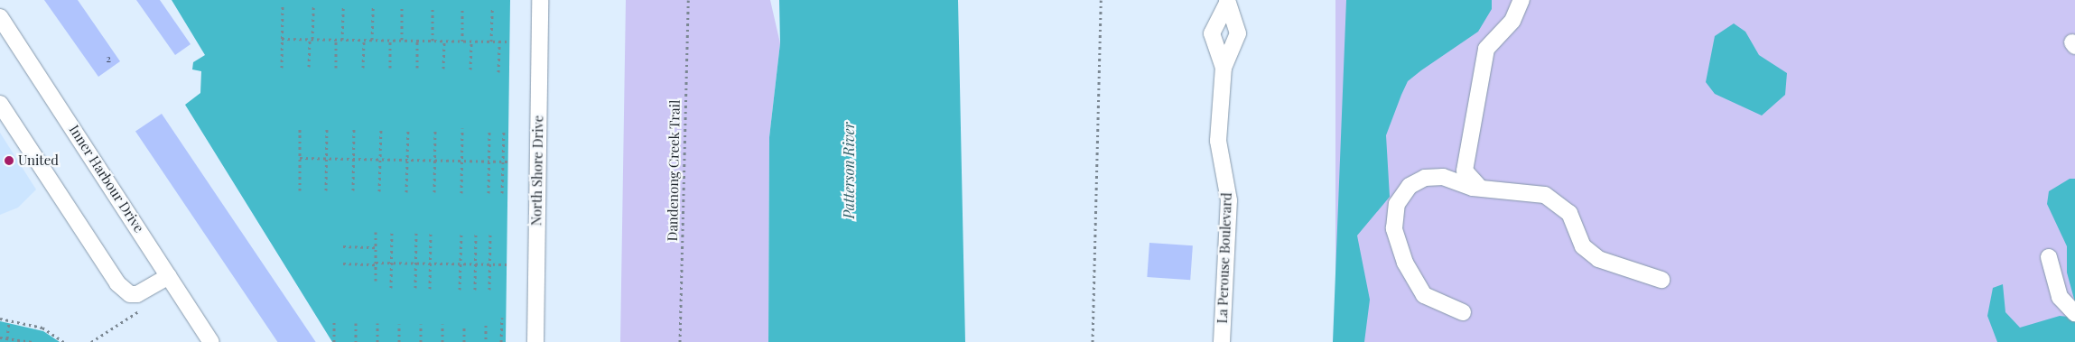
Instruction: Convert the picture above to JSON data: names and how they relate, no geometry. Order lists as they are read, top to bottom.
{
  "streets": {
    "street": ["North Shore Drive", "Inner Harbour Drive", "La Perouse Boulevard"],
    "path": ["Dandenong Creek Trail"]
  },
  "water": ["Patterson River"],
  "places": ["United"],
  "house_numbers": ["2"]
}
